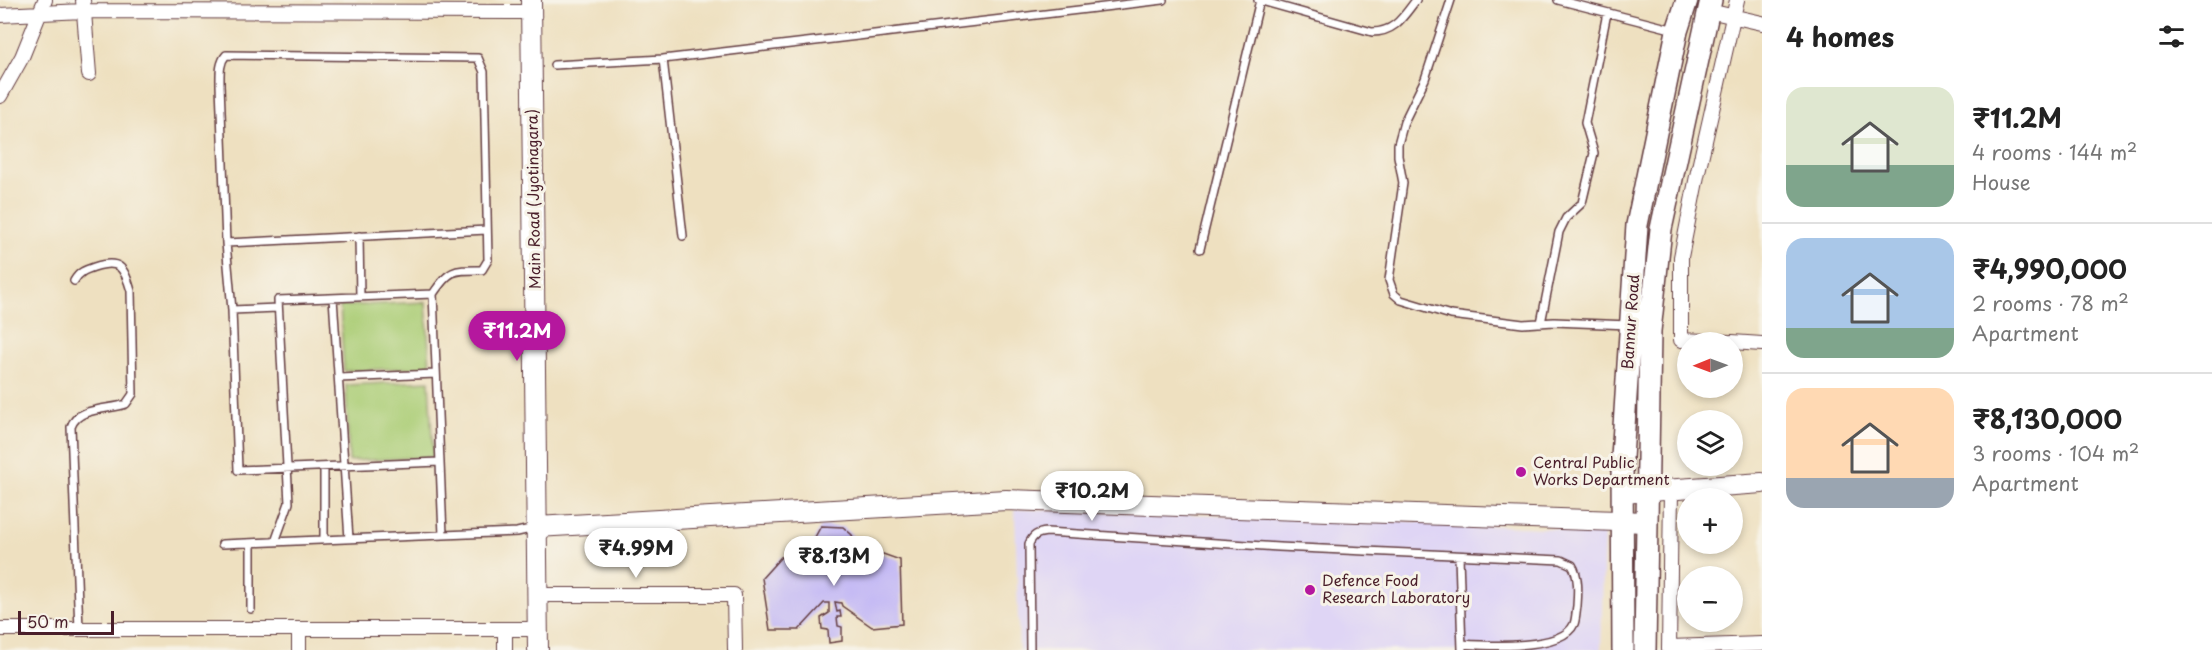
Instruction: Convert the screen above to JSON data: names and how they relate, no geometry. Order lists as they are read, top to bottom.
{
  "streets": {
    "main road": ["Bannur Road"],
    "street": ["Main Road (Jyotinagara)"]
  },
  "places": ["Central Public Works Department", "Defence Food Research Laboratory"],
  "scale_bar": "50 m",
  "north": "left",
  "page": {
    "heading": "4 homes",
    "list": [
      {
        "name": "₹11.2M",
        "note": "4 rooms · 144 m² · House"
      },
      {
        "name": "₹4,990,000",
        "note": "2 rooms · 78 m² · Apartment"
      },
      {
        "name": "₹8,130,000",
        "note": "3 rooms · 104 m² · Apartment"
      }
    ],
    "price": [
      "₹11.2M",
      "₹10.2M",
      "₹4.99M",
      "₹8.13M"
    ],
    "map_buttons": ["+", "−"],
    "scale": "50 m"
  }
}
